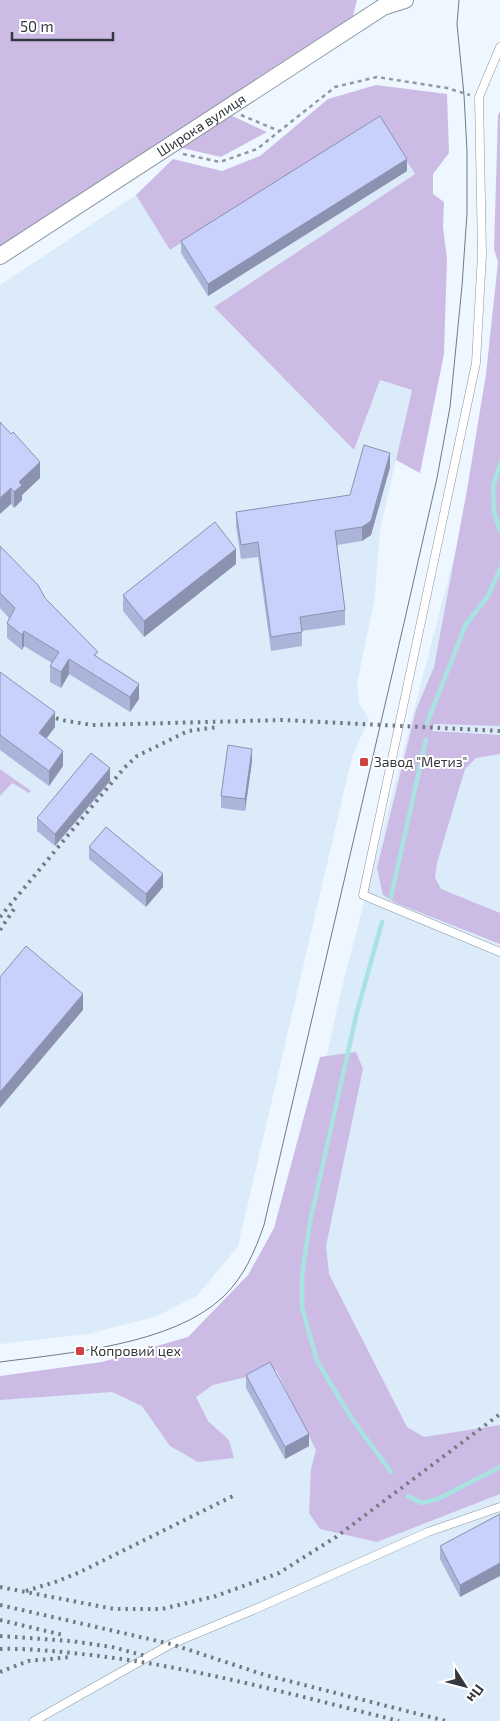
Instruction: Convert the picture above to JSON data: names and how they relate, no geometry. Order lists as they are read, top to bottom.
{
  "streets": {
    "street": ["Широка вулиця"]
  },
  "places": {
    "transit": ["Завод \"Метиз\"", "Копровий цех"]
  },
  "scale_bar": "50 m",
  "north": "bottom right"
}
